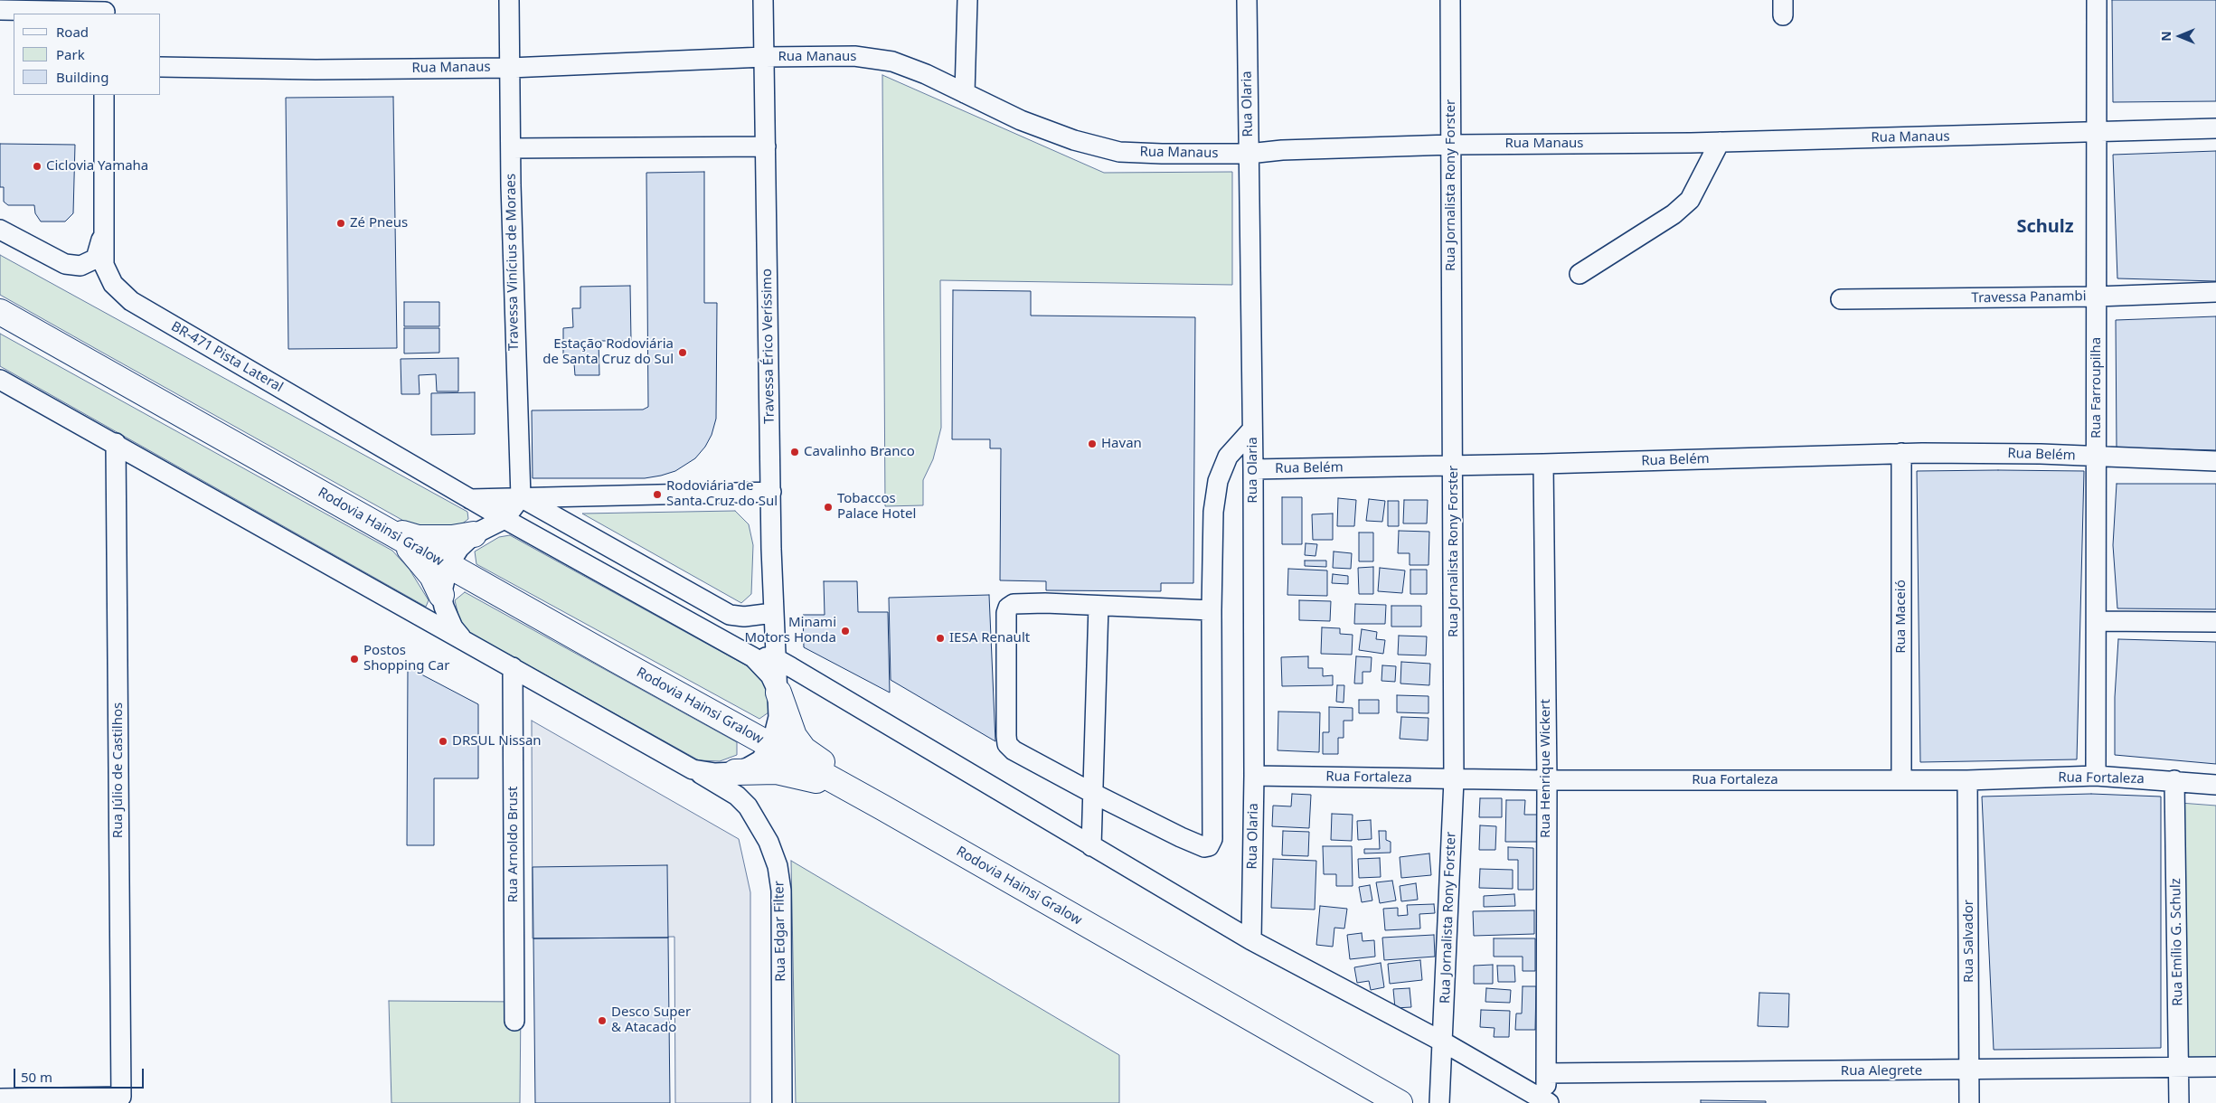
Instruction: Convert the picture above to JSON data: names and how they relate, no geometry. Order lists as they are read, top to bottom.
{
  "streets": {
    "main road": ["Rodovia Hainsi Gralow"],
    "street": [
      "Rua Manaus",
      "Rua Olaria",
      "Rua Jornalista Rony Forster",
      "Travessa Vinícius de Moraes",
      "Travessa Panambi",
      "Travessa Érico Veríssimo",
      "BR-471 Pista Lateral",
      "Rua Farroupilha",
      "Rua Belém",
      "Rua Maceió",
      "Rua Henrique Wickert",
      "Rua Júlio de Castilhos",
      "Rua Fortaleza",
      "Rua Arnoldo Brust",
      "Rua Edgar Filter",
      "Rua Salvador",
      "Rua Emílio G. Schulz",
      "Rua Alegrete"
    ]
  },
  "crossings": [
    ["Rua Manaus", "Rua Olaria"],
    ["Rua Manaus", "Rua Jornalista Rony Forster"],
    ["Rua Manaus", "Travessa Vinícius de Moraes"],
    ["Rua Manaus", "Travessa Érico Veríssimo"],
    ["Rua Manaus", "Rua Farroupilha"],
    ["Rua Olaria", "Rua Belém"],
    ["Rua Olaria", "Rua Fortaleza"],
    ["Rua Jornalista Rony Forster", "Rua Belém"],
    ["Rua Jornalista Rony Forster", "Rua Fortaleza"],
    ["Travessa Panambi", "Rua Farroupilha"],
    ["Travessa Érico Veríssimo", "Rodovia Hainsi Gralow"],
    ["Rua Farroupilha", "Rua Belém"],
    ["Rua Farroupilha", "Rua Fortaleza"],
    ["Rua Belém", "Rua Maceió"],
    ["Rua Belém", "Rua Henrique Wickert"],
    ["Rua Maceió", "Rua Fortaleza"],
    ["Rua Henrique Wickert", "Rua Fortaleza"],
    ["Rua Henrique Wickert", "Rua Alegrete"],
    ["Rua Júlio de Castilhos", "Rua Edgar Filter"],
    ["Rua Fortaleza", "Rua Salvador"],
    ["Rua Fortaleza", "Rua Emílio G. Schulz"],
    ["Rua Arnoldo Brust", "Rua Edgar Filter"],
    ["Rua Salvador", "Rua Alegrete"],
    ["Rua Emílio G. Schulz", "Rua Alegrete"]
  ],
  "districts": ["Schulz"],
  "places": [
    "Ciclovia Yamaha",
    "Zé Pneus",
    "Estação Rodoviária de Santa Cruz do Sul",
    "Havan",
    "Cavalinho Branco",
    "Rodoviária de Santa Cruz do Sul",
    "Tobaccos Palace Hotel",
    "Minami Motors Honda",
    "IESA Renault",
    "Postos Shopping Car",
    "DRSUL Nissan",
    "Desco Super & Atacado"
  ],
  "legend": ["Road", "Park", "Building"],
  "scale_bar": "50 m",
  "north": "left"
}
